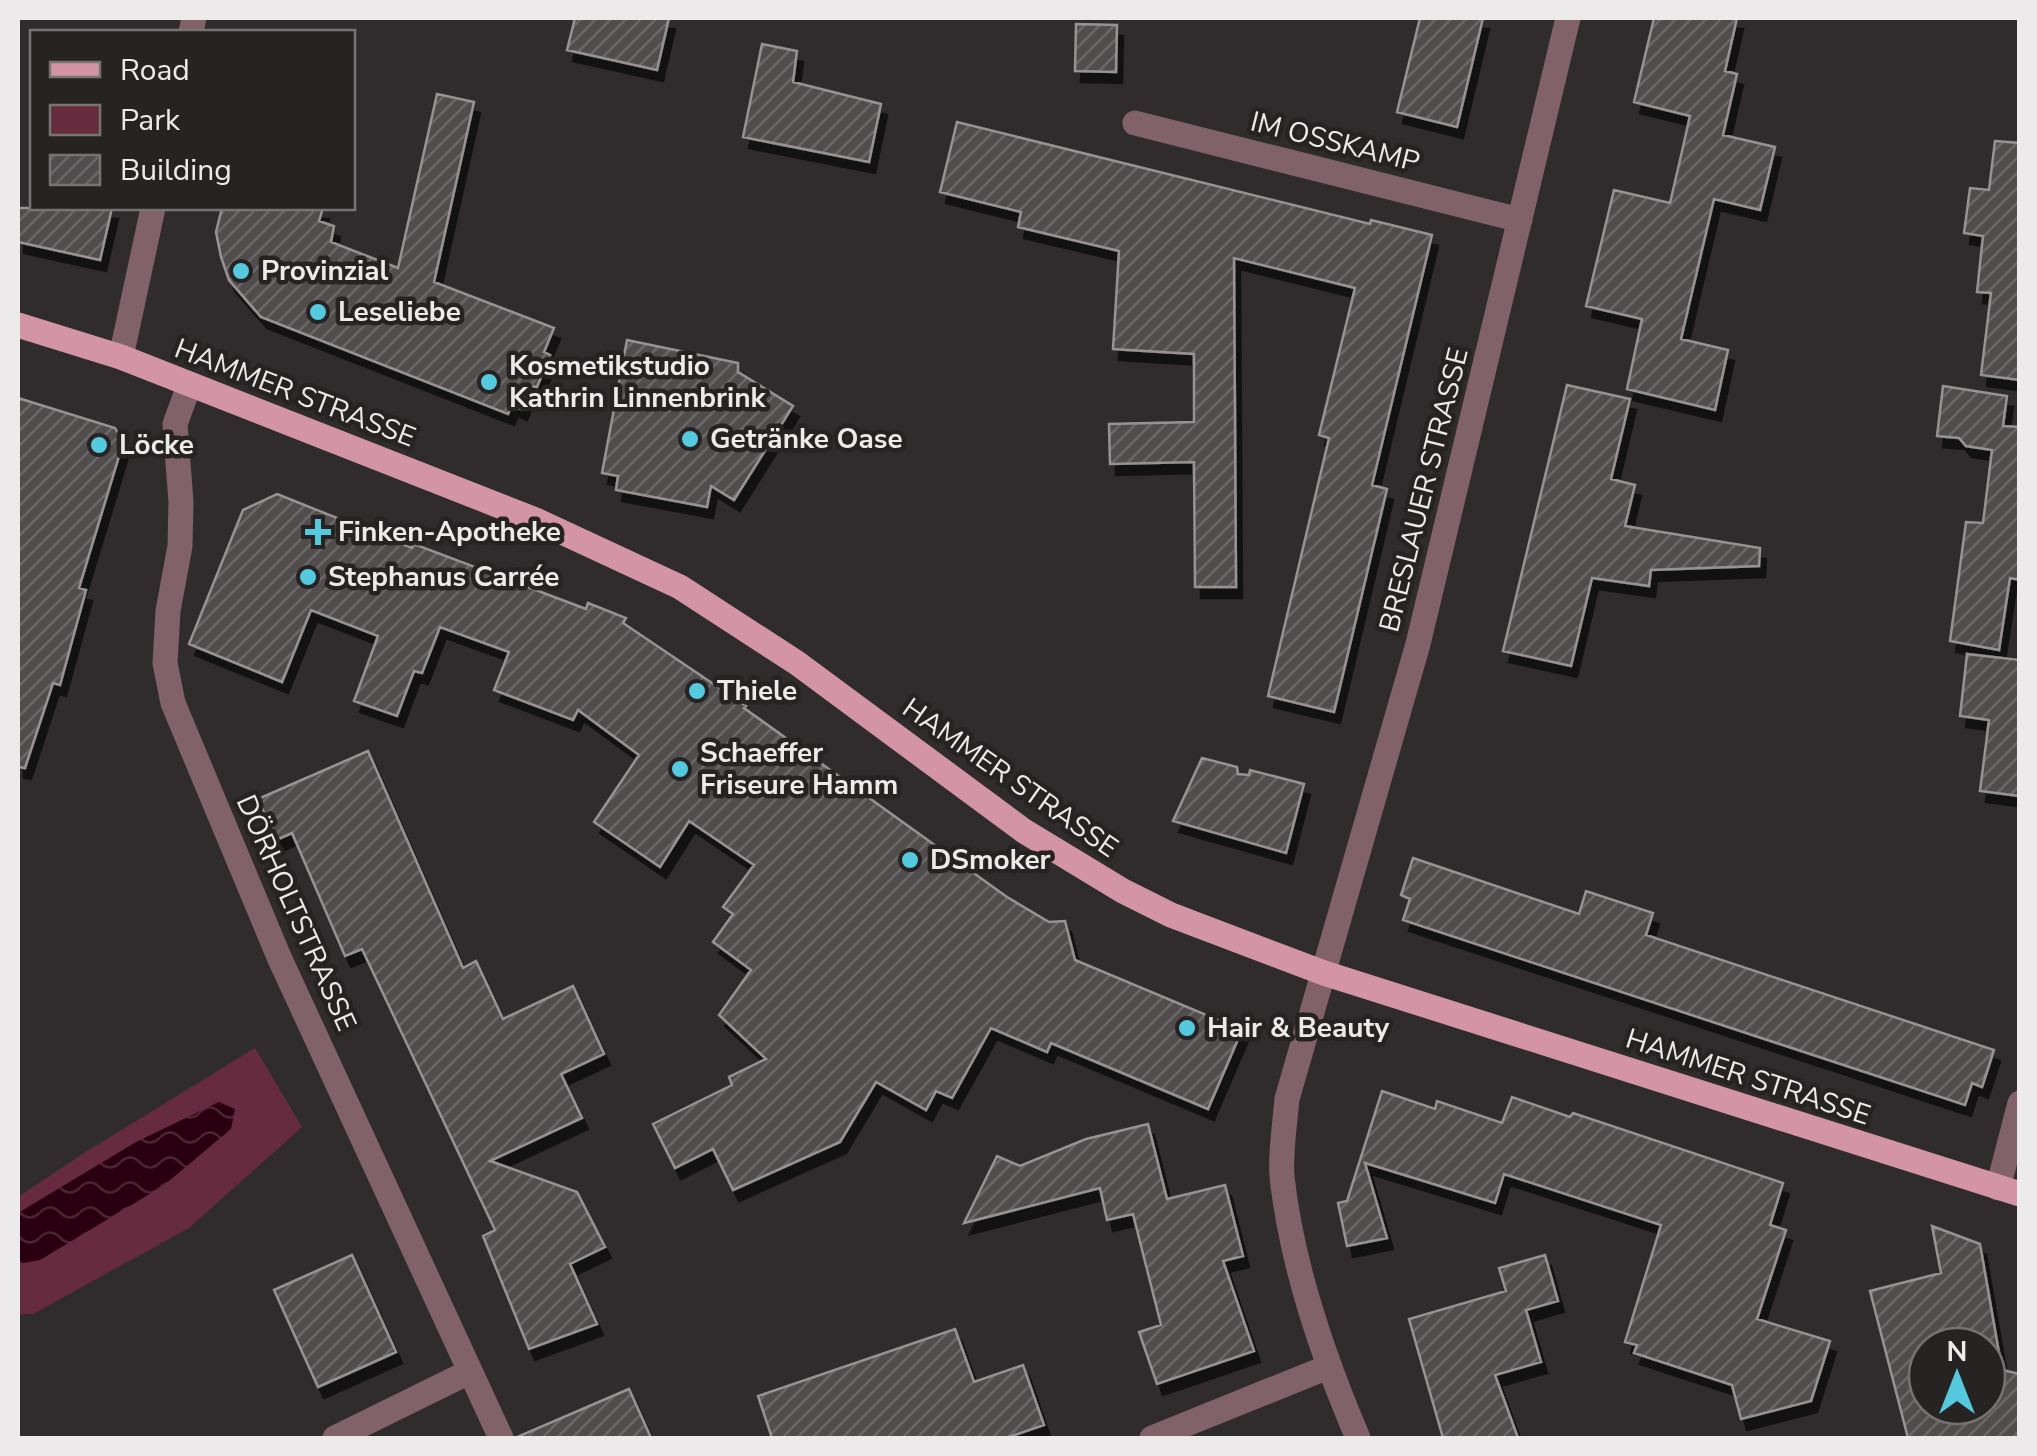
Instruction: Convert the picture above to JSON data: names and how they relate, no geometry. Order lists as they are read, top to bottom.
{
  "streets": {
    "main road": ["HAMMER STRASSE"],
    "street": ["IM OSSKAMP", "BRESLAUER STRASSE", "DÖRHOLTSTRASSE"]
  },
  "crossings": [
    ["IM OSSKAMP", "BRESLAUER STRASSE"],
    ["HAMMER STRASSE", "BRESLAUER STRASSE"],
    ["HAMMER STRASSE", "DÖRHOLTSTRASSE"]
  ],
  "places": {
    "other": [
      "Provinzial",
      "Leseliebe",
      "Kosmetikstudio Kathrin Linnenbrink",
      "Getränke Oase",
      "Löcke",
      "Stephanus Carrée",
      "Thiele",
      "Schaeffer Friseure Hamm",
      "DSmoker",
      "Hair & Beauty"
    ],
    "health": ["Finken-Apotheke"]
  },
  "legend": ["Road", "Park", "Building"],
  "north": "top"
}
